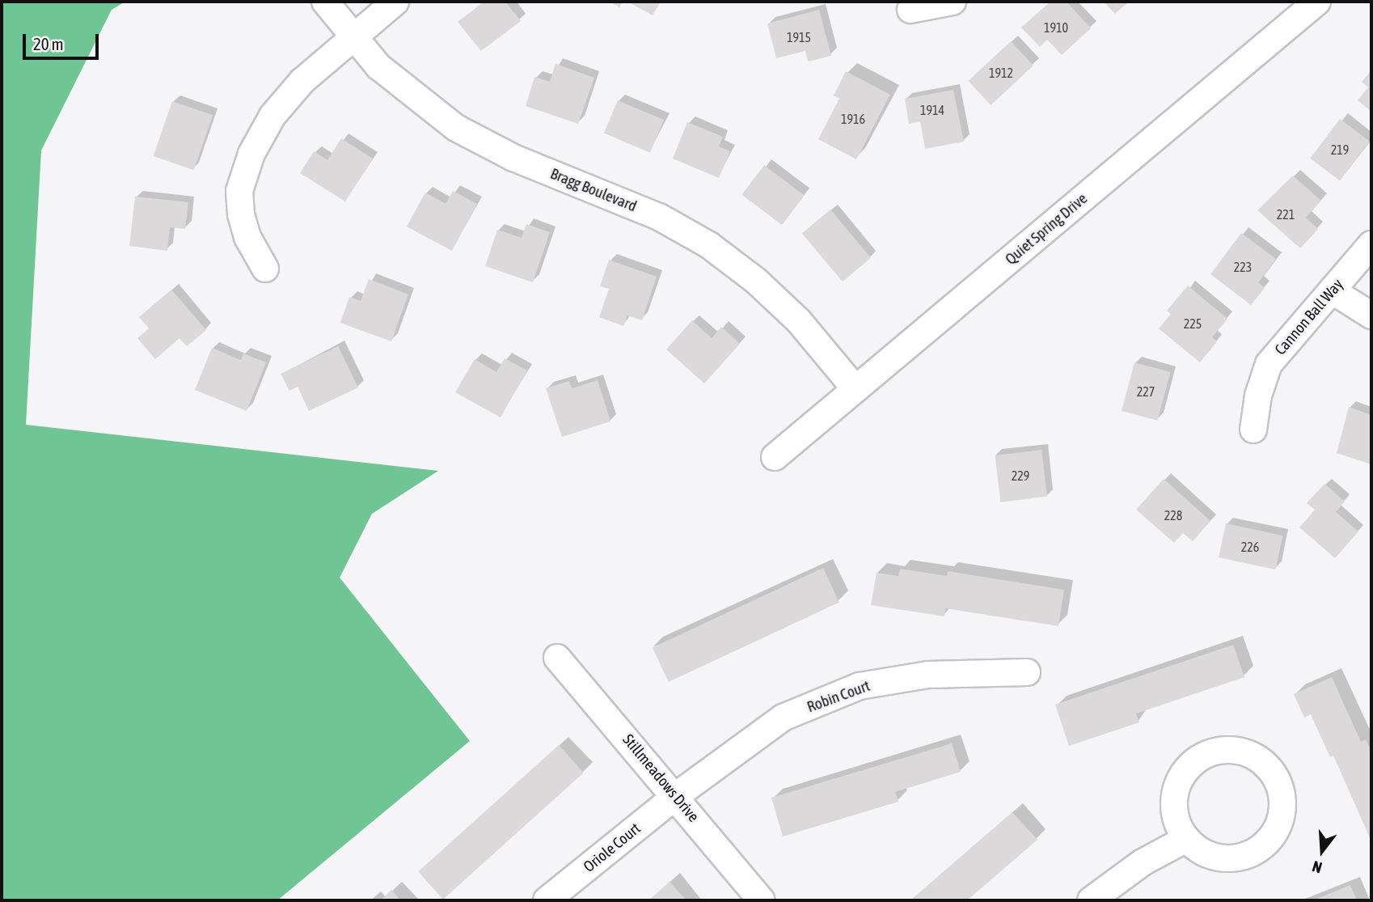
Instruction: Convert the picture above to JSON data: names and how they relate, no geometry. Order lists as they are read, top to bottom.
{
  "streets": {
    "street": [
      "Bragg Boulevard",
      "Quiet Spring Drive",
      "Cannon Ball Way",
      "Robin Court",
      "Stillmeadows Drive",
      "Oriole Court"
    ]
  },
  "crossings": [
    ["Bragg Boulevard", "Quiet Spring Drive"],
    ["Robin Court", "Stillmeadows Drive"],
    ["Robin Court", "Oriole Court"],
    ["Stillmeadows Drive", "Oriole Court"]
  ],
  "house_numbers": [
    "1910",
    "1915",
    "1912",
    "1914",
    "1916",
    "219",
    "221",
    "223",
    "225",
    "227",
    "229",
    "228",
    "226"
  ],
  "scale_bar": "20 m",
  "north": "bottom"
}
